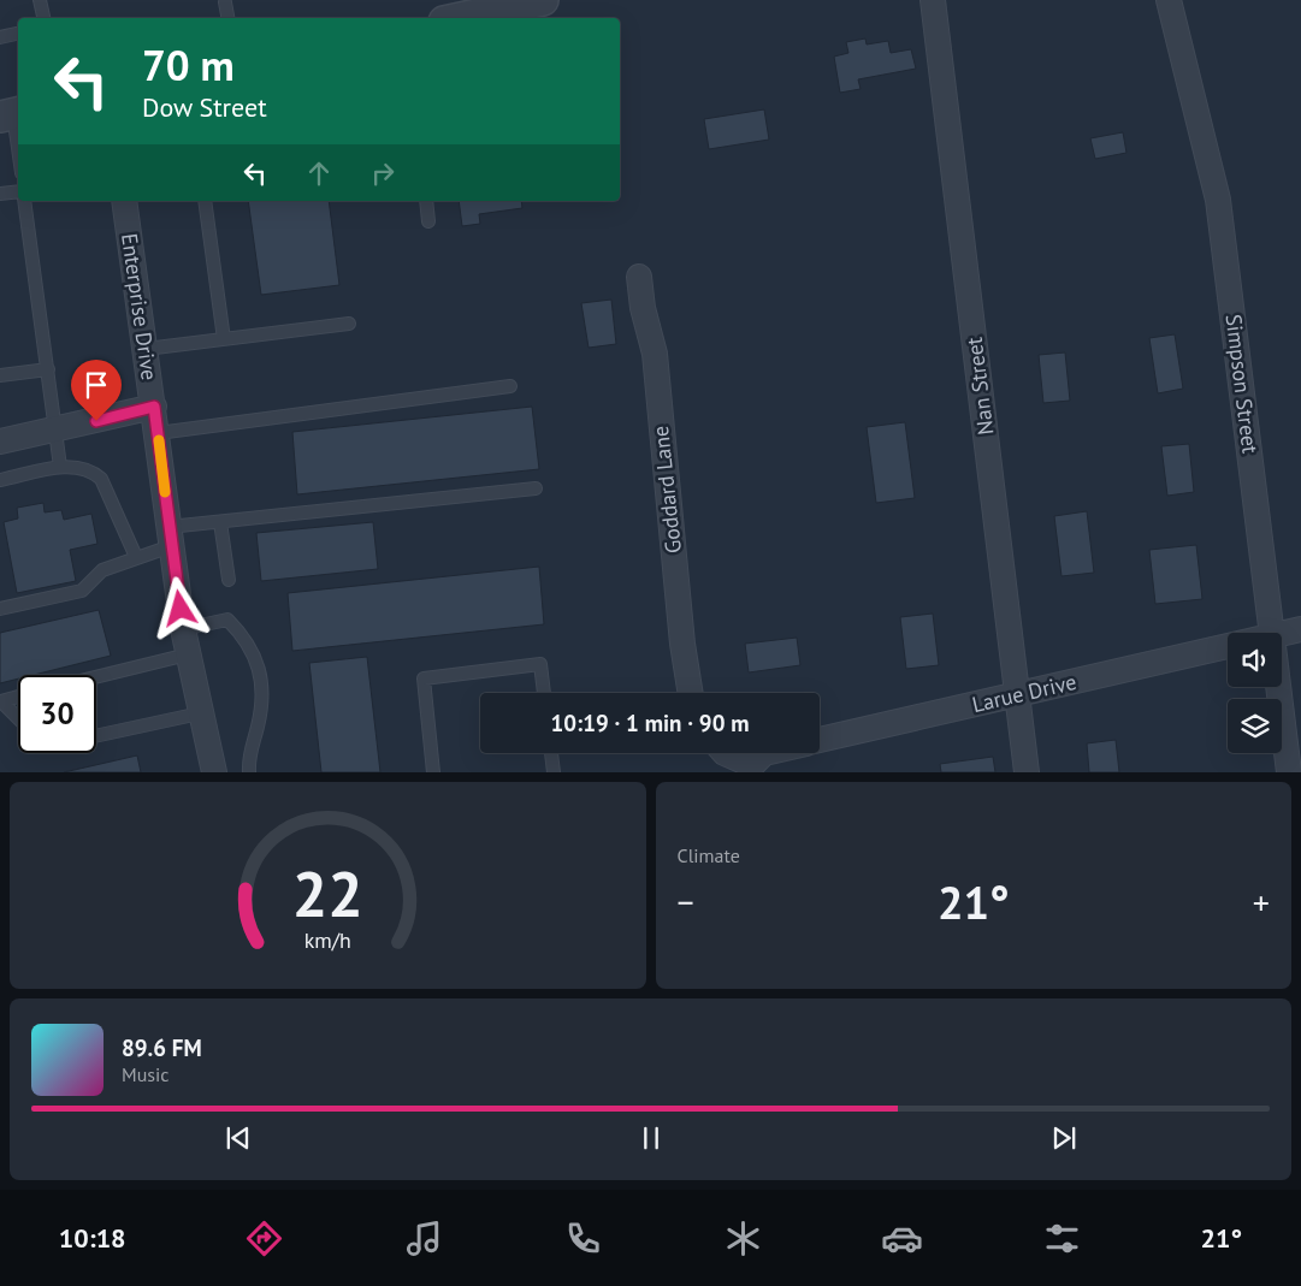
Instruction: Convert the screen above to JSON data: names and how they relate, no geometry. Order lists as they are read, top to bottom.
{
  "streets": {
    "street": [
      "Enterprise Drive",
      "Simpson Street",
      "Nan Street",
      "Goddard Lane",
      "Larue Drive"
    ]
  },
  "crossings": [
    ["Nan Street", "Larue Drive"]
  ],
  "page": {
    "turn": ["70 m", "Dow Street"],
    "limit": "30",
    "trip": "10:19 · 1 min · 90 m",
    "tile": "Climate",
    "heat": ["−", "21°", "+"],
    "song": ["89.6 FM", "Music"],
    "tabs": ["10:18", "21°"],
    "gauge": ["22", "km/h"]
  }
}
